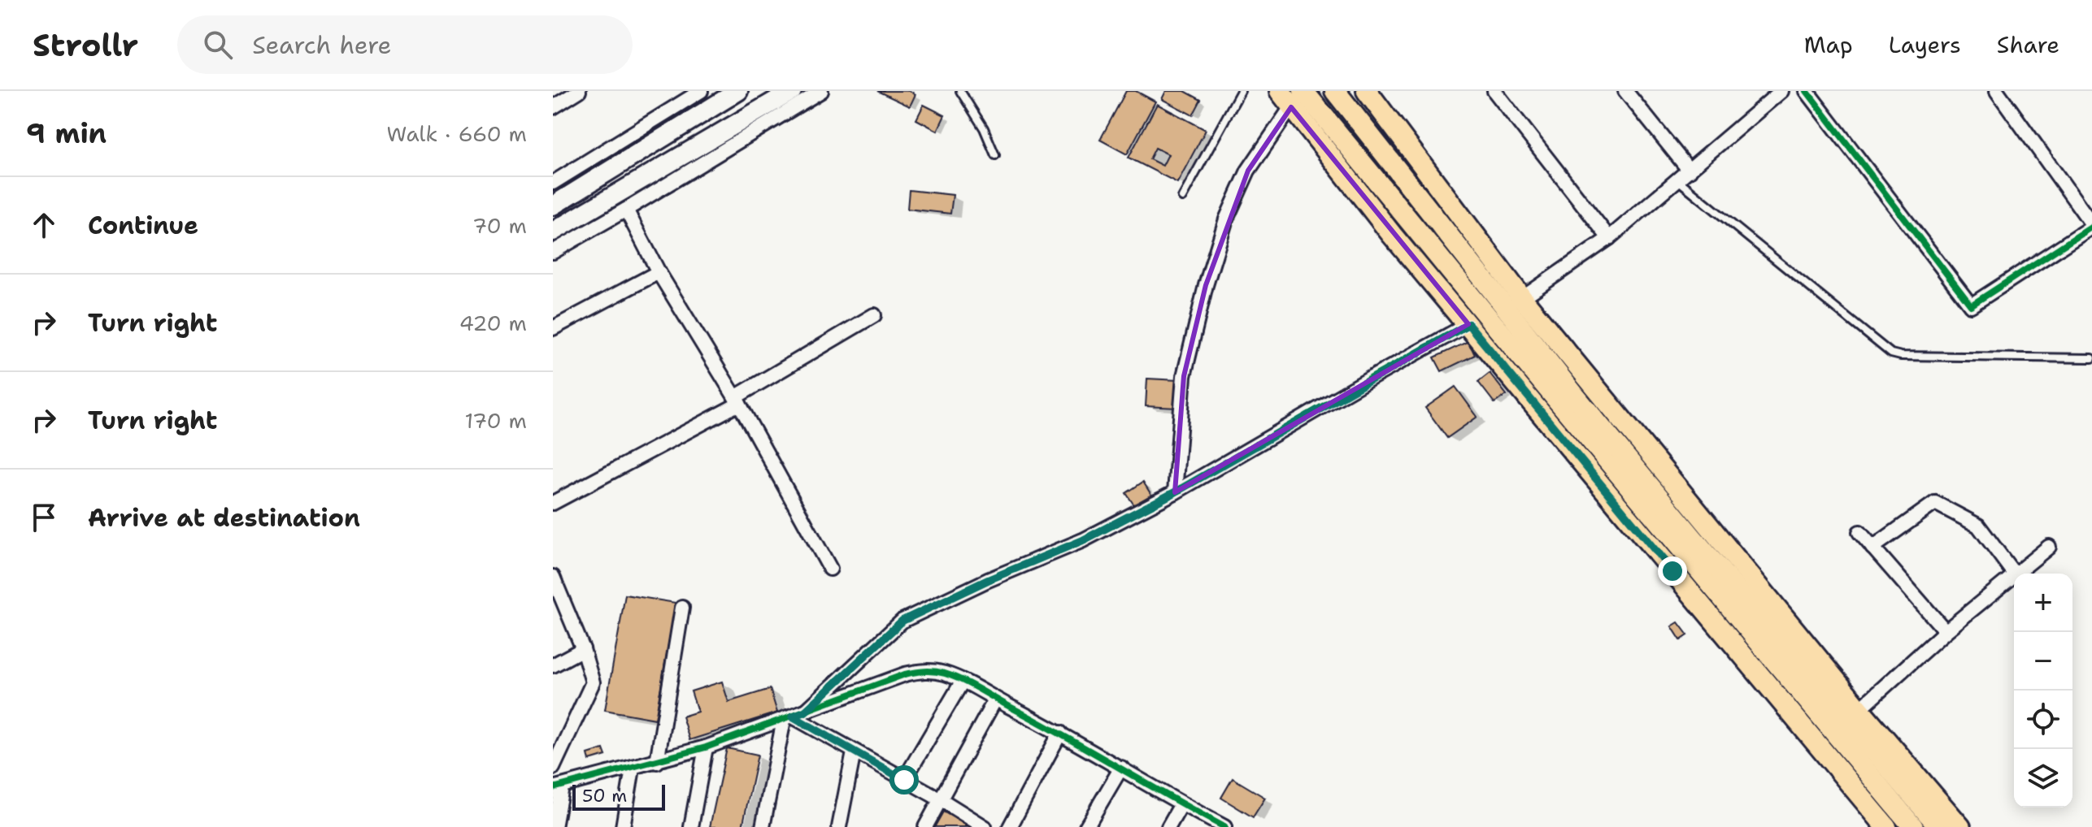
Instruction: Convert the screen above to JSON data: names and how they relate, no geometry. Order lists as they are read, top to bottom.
{
  "scale_bar": "50 m",
  "page": {
    "header": "Strollr",
    "search": "Search here",
    "nav": ["Map", "Layers", "Share"],
    "heading": ["9 min", "Walk · 660 m"],
    "list": [
      ["Continue", "70 m"],
      ["Turn right", "420 m"],
      ["Turn right", "170 m"],
      "Arrive at destination"
    ],
    "map_buttons": ["+", "−"],
    "scale": "50 m"
  }
}
